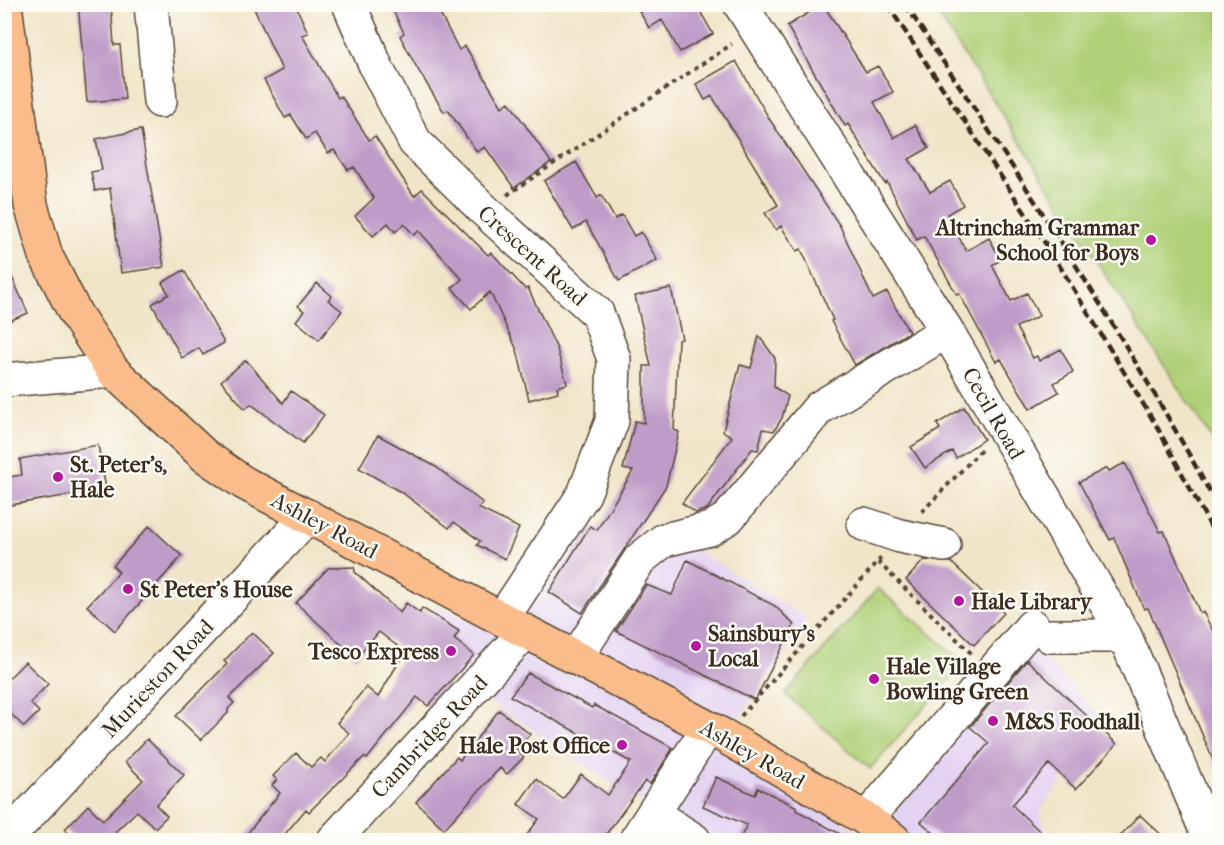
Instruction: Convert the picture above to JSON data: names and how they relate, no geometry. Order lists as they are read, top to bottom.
{
  "streets": {
    "main road": ["Ashley Road"],
    "street": [
      "Crescent Road",
      "Cecil Road",
      "Murieston Road",
      "Cambridge Road"
    ]
  },
  "crossings": [
    ["Crescent Road", "Ashley Road"],
    ["Crescent Road", "Cambridge Road"],
    ["Ashley Road", "Murieston Road"],
    ["Ashley Road", "Cambridge Road"]
  ],
  "places": [
    "Altrincham Grammar School for Boys",
    "St. Peter's, Hale",
    "St Peter's House",
    "Hale Library",
    "Sainsbury's Local",
    "Tesco Express",
    "Hale Village Bowling Green",
    "M&S Foodhall",
    "Hale Post Office"
  ]
}
